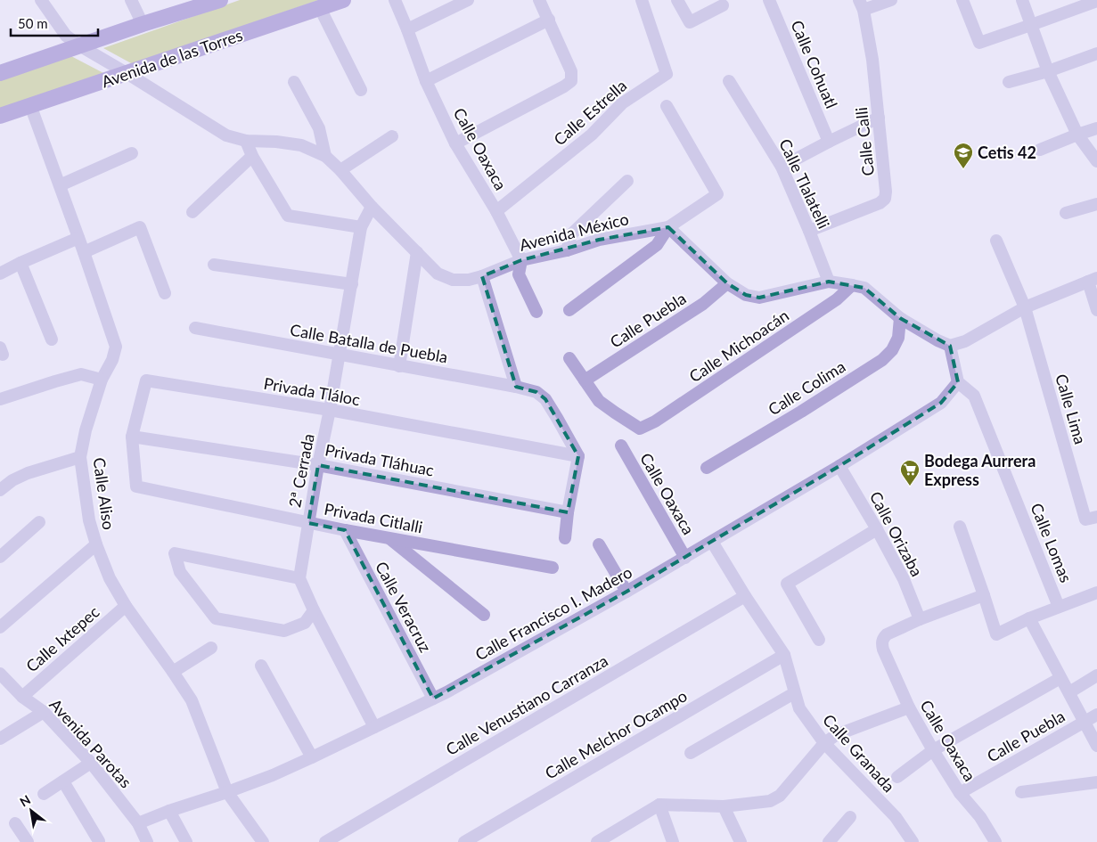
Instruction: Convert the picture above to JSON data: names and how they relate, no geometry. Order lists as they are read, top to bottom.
{
  "streets": {
    "main road": ["Avenida de las Torres"],
    "street": [
      "Calle Cohuatl",
      "Calle Estrella",
      "Calle Calli",
      "Calle Oaxaca",
      "Calle Tlalatelli",
      "Avenida México",
      "Calle Puebla",
      "Calle Batalla de Puebla",
      "Calle Michoacán",
      "Calle Colima",
      "Privada Tláloc",
      "Calle Lima",
      "Privada Tláhuac",
      "2ª Cerrada",
      "Calle Aliso",
      "Privada Citlalli",
      "Calle Orizaba",
      "Calle Lomas",
      "Calle Veracruz",
      "Calle Francisco I. Madero",
      "Calle Ixtepec",
      "Calle Venustiano Carranza",
      "Calle Melchor Ocampo",
      "Avenida Parotas",
      "Calle Granada"
    ]
  },
  "crossings": [
    ["Avenida de las Torres", "Avenida México"],
    ["Avenida de las Torres", "Calle Aliso"],
    ["Calle Estrella", "Calle Oaxaca"],
    ["Calle Calli", "Calle Tlalatelli"],
    ["Calle Oaxaca", "Avenida México"],
    ["Calle Oaxaca", "Calle Puebla"],
    ["Calle Oaxaca", "Calle Orizaba"],
    ["Calle Oaxaca", "Calle Francisco I. Madero"],
    ["Avenida México", "2ª Cerrada"],
    ["Calle Puebla", "Calle Michoacán"],
    ["Calle Batalla de Puebla", "Privada Tláloc"],
    ["Calle Batalla de Puebla", "2ª Cerrada"],
    ["Privada Tláloc", "Privada Tláhuac"],
    ["Privada Tláloc", "2ª Cerrada"],
    ["Privada Tláloc", "Privada Citlalli"],
    ["Privada Tláhuac", "2ª Cerrada"],
    ["2ª Cerrada", "Privada Citlalli"],
    ["Calle Aliso", "Calle Francisco I. Madero"],
    ["Calle Aliso", "Calle Ixtepec"],
    ["Privada Citlalli", "Calle Veracruz"],
    ["Calle Orizaba", "Calle Francisco I. Madero"],
    ["Calle Lomas", "Calle Francisco I. Madero"],
    ["Calle Veracruz", "Calle Francisco I. Madero"],
    ["Calle Francisco I. Madero", "Avenida Parotas"],
    ["Calle Francisco I. Madero", "Calle Granada"],
    ["Calle Ixtepec", "Avenida Parotas"],
    ["Calle Venustiano Carranza", "Calle Granada"],
    ["Calle Melchor Ocampo", "Calle Granada"]
  ],
  "places": {
    "school or university": ["Cetis 42"],
    "supermarket": ["Bodega Aurrera Express"]
  },
  "scale_bar": "50 m",
  "north": "top left"
}
